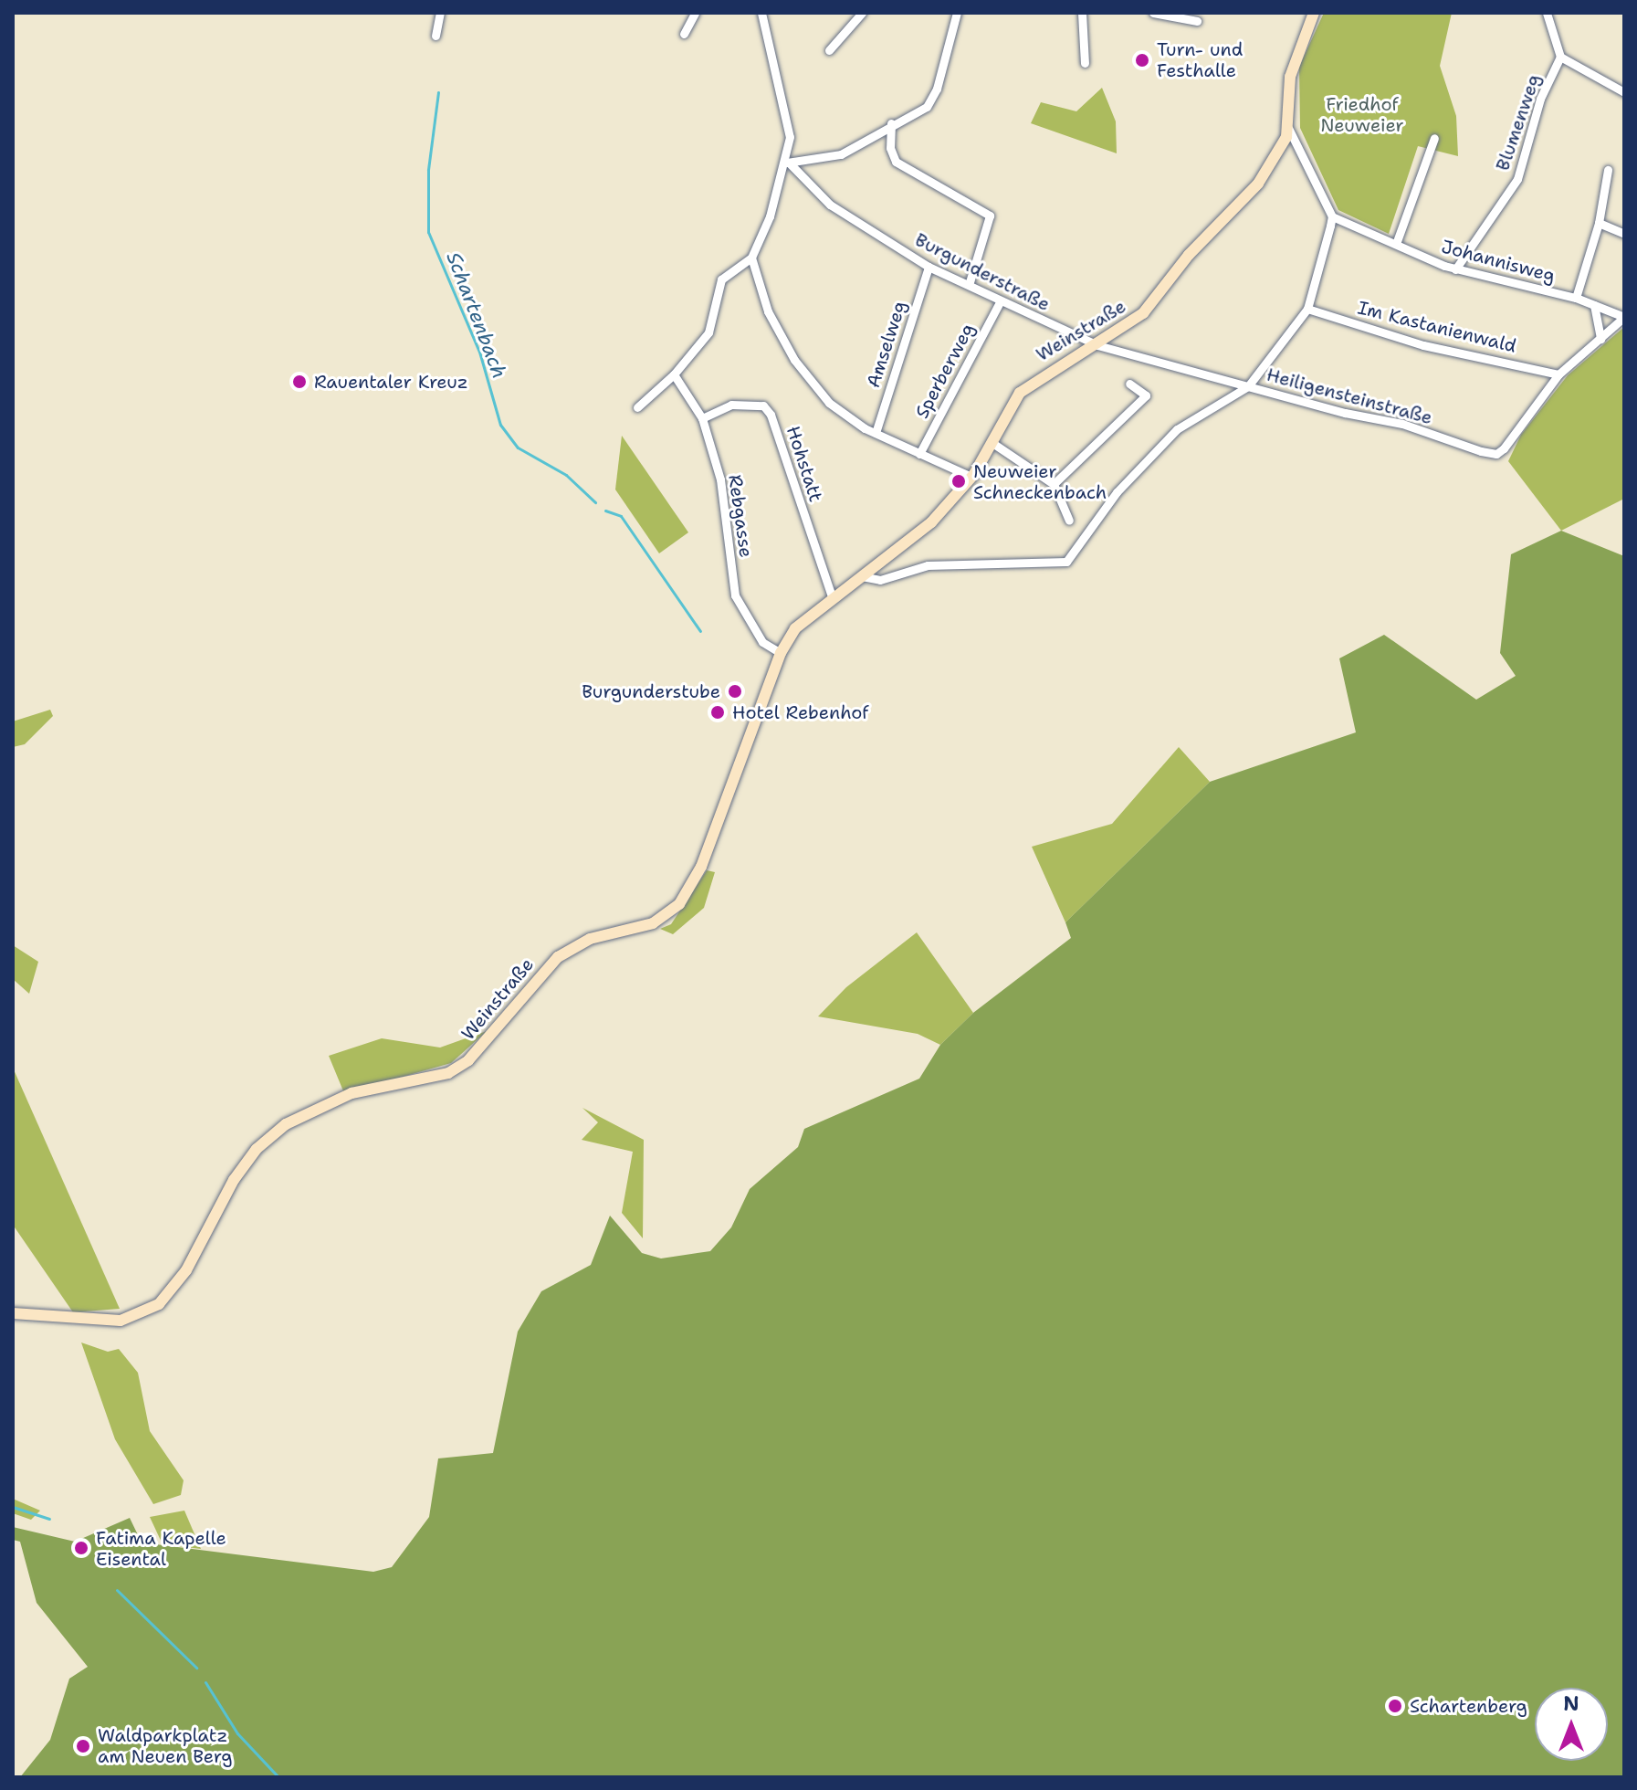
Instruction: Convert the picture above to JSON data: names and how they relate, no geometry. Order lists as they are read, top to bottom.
{
  "streets": {
    "main road": ["Weinstraße"],
    "street": [
      "Blumenweg",
      "Johannisweg",
      "Burgunderstraße",
      "Im Kastanienwald",
      "Amselweg",
      "Sperberweg",
      "Heiligensteinstraße",
      "Hohstatt",
      "Rebgasse"
    ]
  },
  "crossings": [
    ["Blumenweg", "Johannisweg"],
    ["Johannisweg", "Heiligensteinstraße"],
    ["Burgunderstraße", "Weinstraße"],
    ["Burgunderstraße", "Amselweg"],
    ["Burgunderstraße", "Sperberweg"],
    ["Burgunderstraße", "Heiligensteinstraße"],
    ["Im Kastanienwald", "Heiligensteinstraße"],
    ["Weinstraße", "Heiligensteinstraße"],
    ["Weinstraße", "Hohstatt"],
    ["Weinstraße", "Rebgasse"],
    ["Hohstatt", "Rebgasse"]
  ],
  "water": ["Schartenbach"],
  "parks": ["Friedhof Neuweier"],
  "places": [
    "Turn- und Festhalle",
    "Rauentaler Kreuz",
    "Neuweier Schneckenbach",
    "Burgunderstube",
    "Hotel Rebenhof",
    "Fatima Kapelle Eisental",
    "Schartenberg",
    "Waldparkplatz am Neuen Berg"
  ],
  "north": "top"
}
